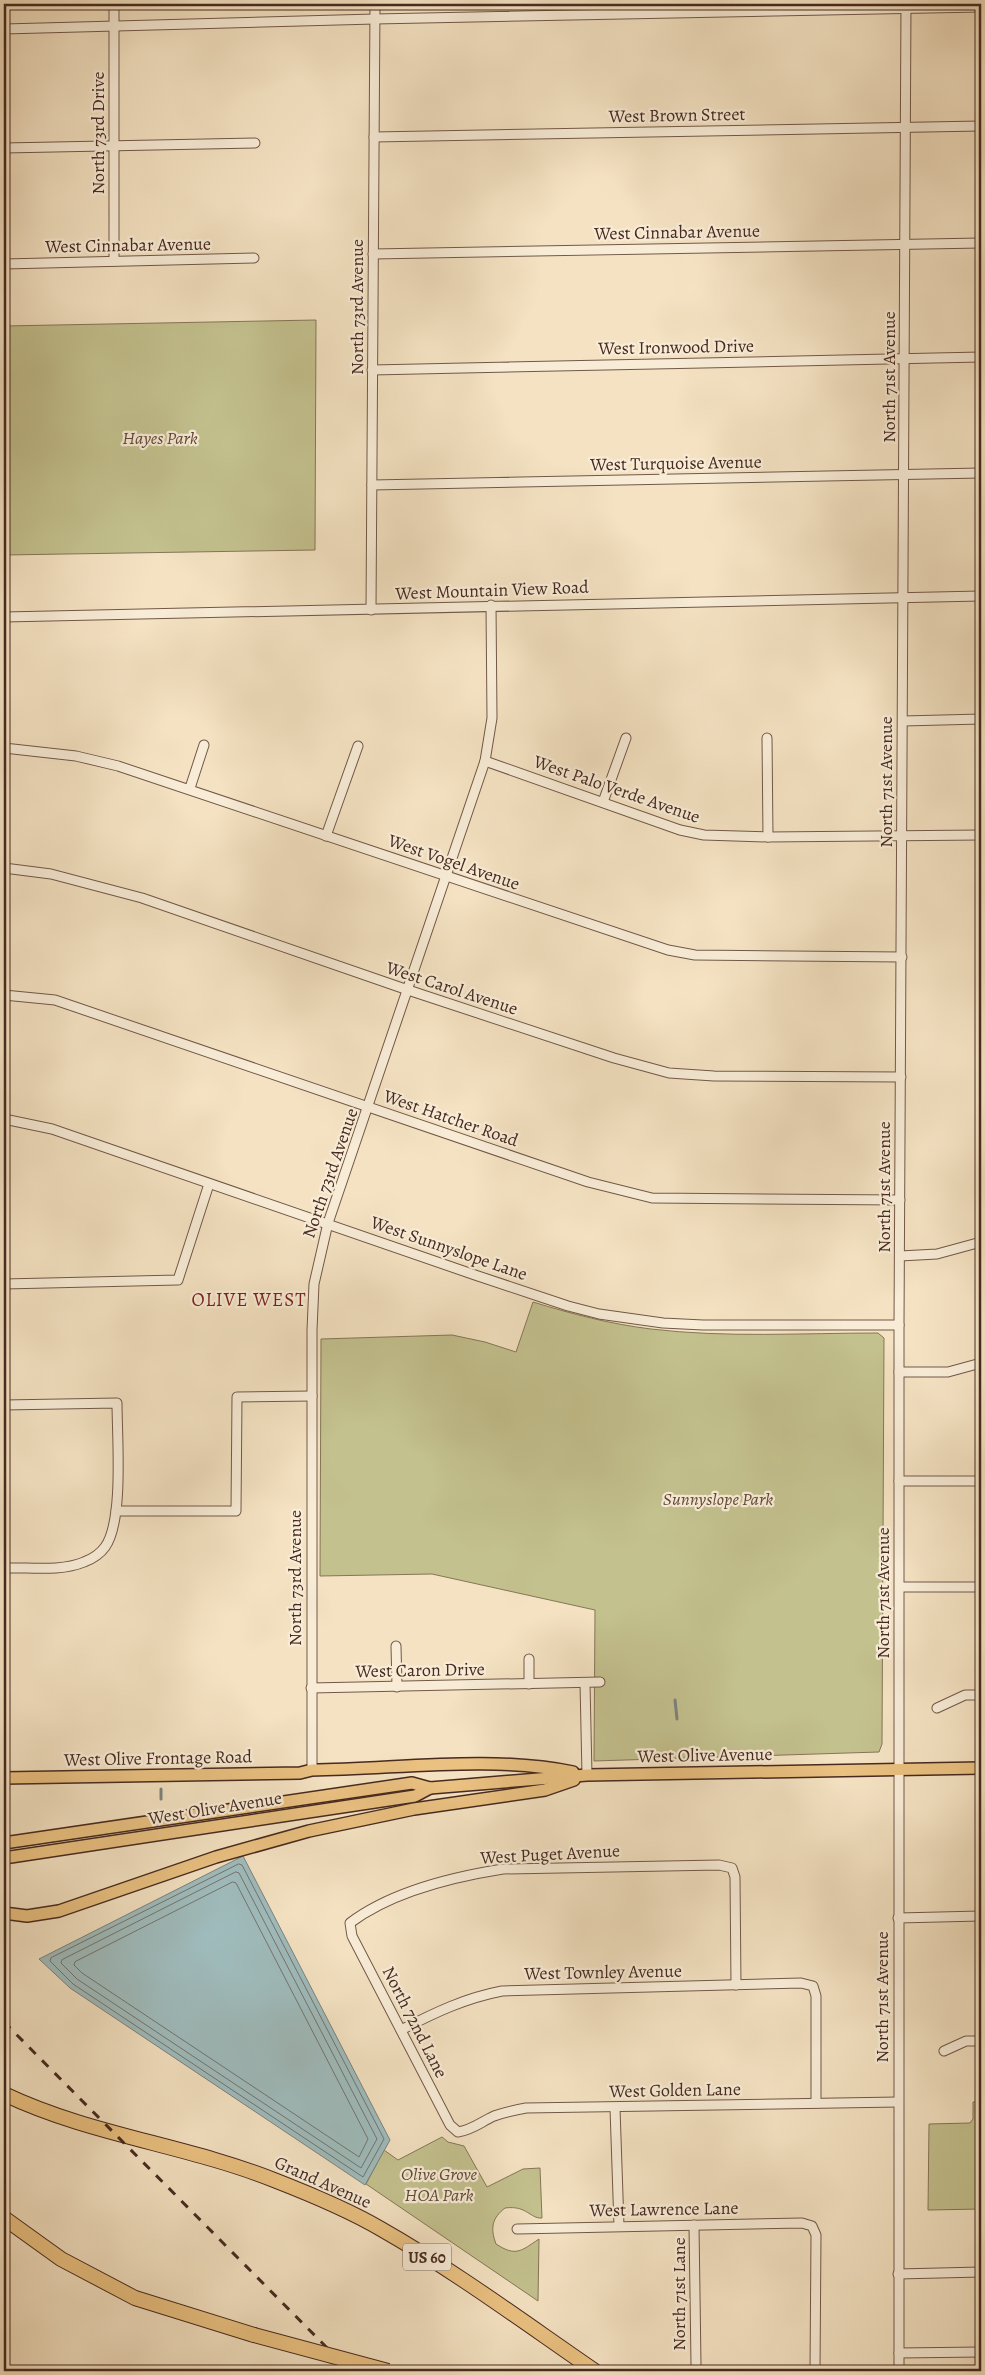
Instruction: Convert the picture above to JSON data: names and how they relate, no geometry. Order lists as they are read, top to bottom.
{
  "streets": {
    "highway": ["Grand Avenue", "US 60"],
    "main road": ["West Olive Avenue", "West Olive Frontage Road"],
    "street": [
      "West Brown Street",
      "North 73rd Drive",
      "West Cinnabar Avenue",
      "North 73rd Avenue",
      "West Ironwood Drive",
      "North 71st Avenue",
      "West Turquoise Avenue",
      "West Mountain View Road",
      "West Palo Verde Avenue",
      "West Vogel Avenue",
      "West Carol Avenue",
      "West Hatcher Road",
      "West Sunnyslope Lane",
      "West Caron Drive",
      "West Puget Avenue",
      "West Townley Avenue",
      "North 72nd Lane",
      "West Golden Lane",
      "West Lawrence Lane",
      "North 71st Lane"
    ]
  },
  "crossings": [
    ["West Brown Street", "North 73rd Avenue"],
    ["West Brown Street", "North 71st Avenue"],
    ["North 73rd Drive", "West Cinnabar Avenue"],
    ["West Cinnabar Avenue", "North 73rd Avenue"],
    ["West Cinnabar Avenue", "North 71st Avenue"],
    ["North 73rd Avenue", "West Ironwood Drive"],
    ["North 73rd Avenue", "West Turquoise Avenue"],
    ["North 73rd Avenue", "West Mountain View Road"],
    ["North 73rd Avenue", "West Palo Verde Avenue"],
    ["North 73rd Avenue", "West Vogel Avenue"],
    ["North 73rd Avenue", "West Carol Avenue"],
    ["North 73rd Avenue", "West Hatcher Road"],
    ["North 73rd Avenue", "West Sunnyslope Lane"],
    ["North 73rd Avenue", "West Caron Drive"],
    ["North 73rd Avenue", "West Olive Frontage Road"],
    ["West Ironwood Drive", "North 71st Avenue"],
    ["North 71st Avenue", "West Turquoise Avenue"],
    ["North 71st Avenue", "West Mountain View Road"],
    ["North 71st Avenue", "West Palo Verde Avenue"],
    ["North 71st Avenue", "West Vogel Avenue"],
    ["North 71st Avenue", "West Carol Avenue"],
    ["North 71st Avenue", "West Hatcher Road"],
    ["North 71st Avenue", "West Sunnyslope Lane"],
    ["North 71st Avenue", "West Olive Avenue"],
    ["North 71st Avenue", "West Golden Lane"],
    ["West Olive Avenue", "West Olive Frontage Road"],
    ["West Puget Avenue", "West Townley Avenue"],
    ["West Puget Avenue", "North 72nd Lane"],
    ["West Townley Avenue", "North 72nd Lane"],
    ["West Townley Avenue", "West Golden Lane"],
    ["North 72nd Lane", "West Golden Lane"],
    ["West Lawrence Lane", "North 71st Lane"]
  ],
  "districts": ["OLIVE WEST"],
  "parks": ["Hayes Park", "Sunnyslope Park", "Olive Grove HOA Park"]
}
